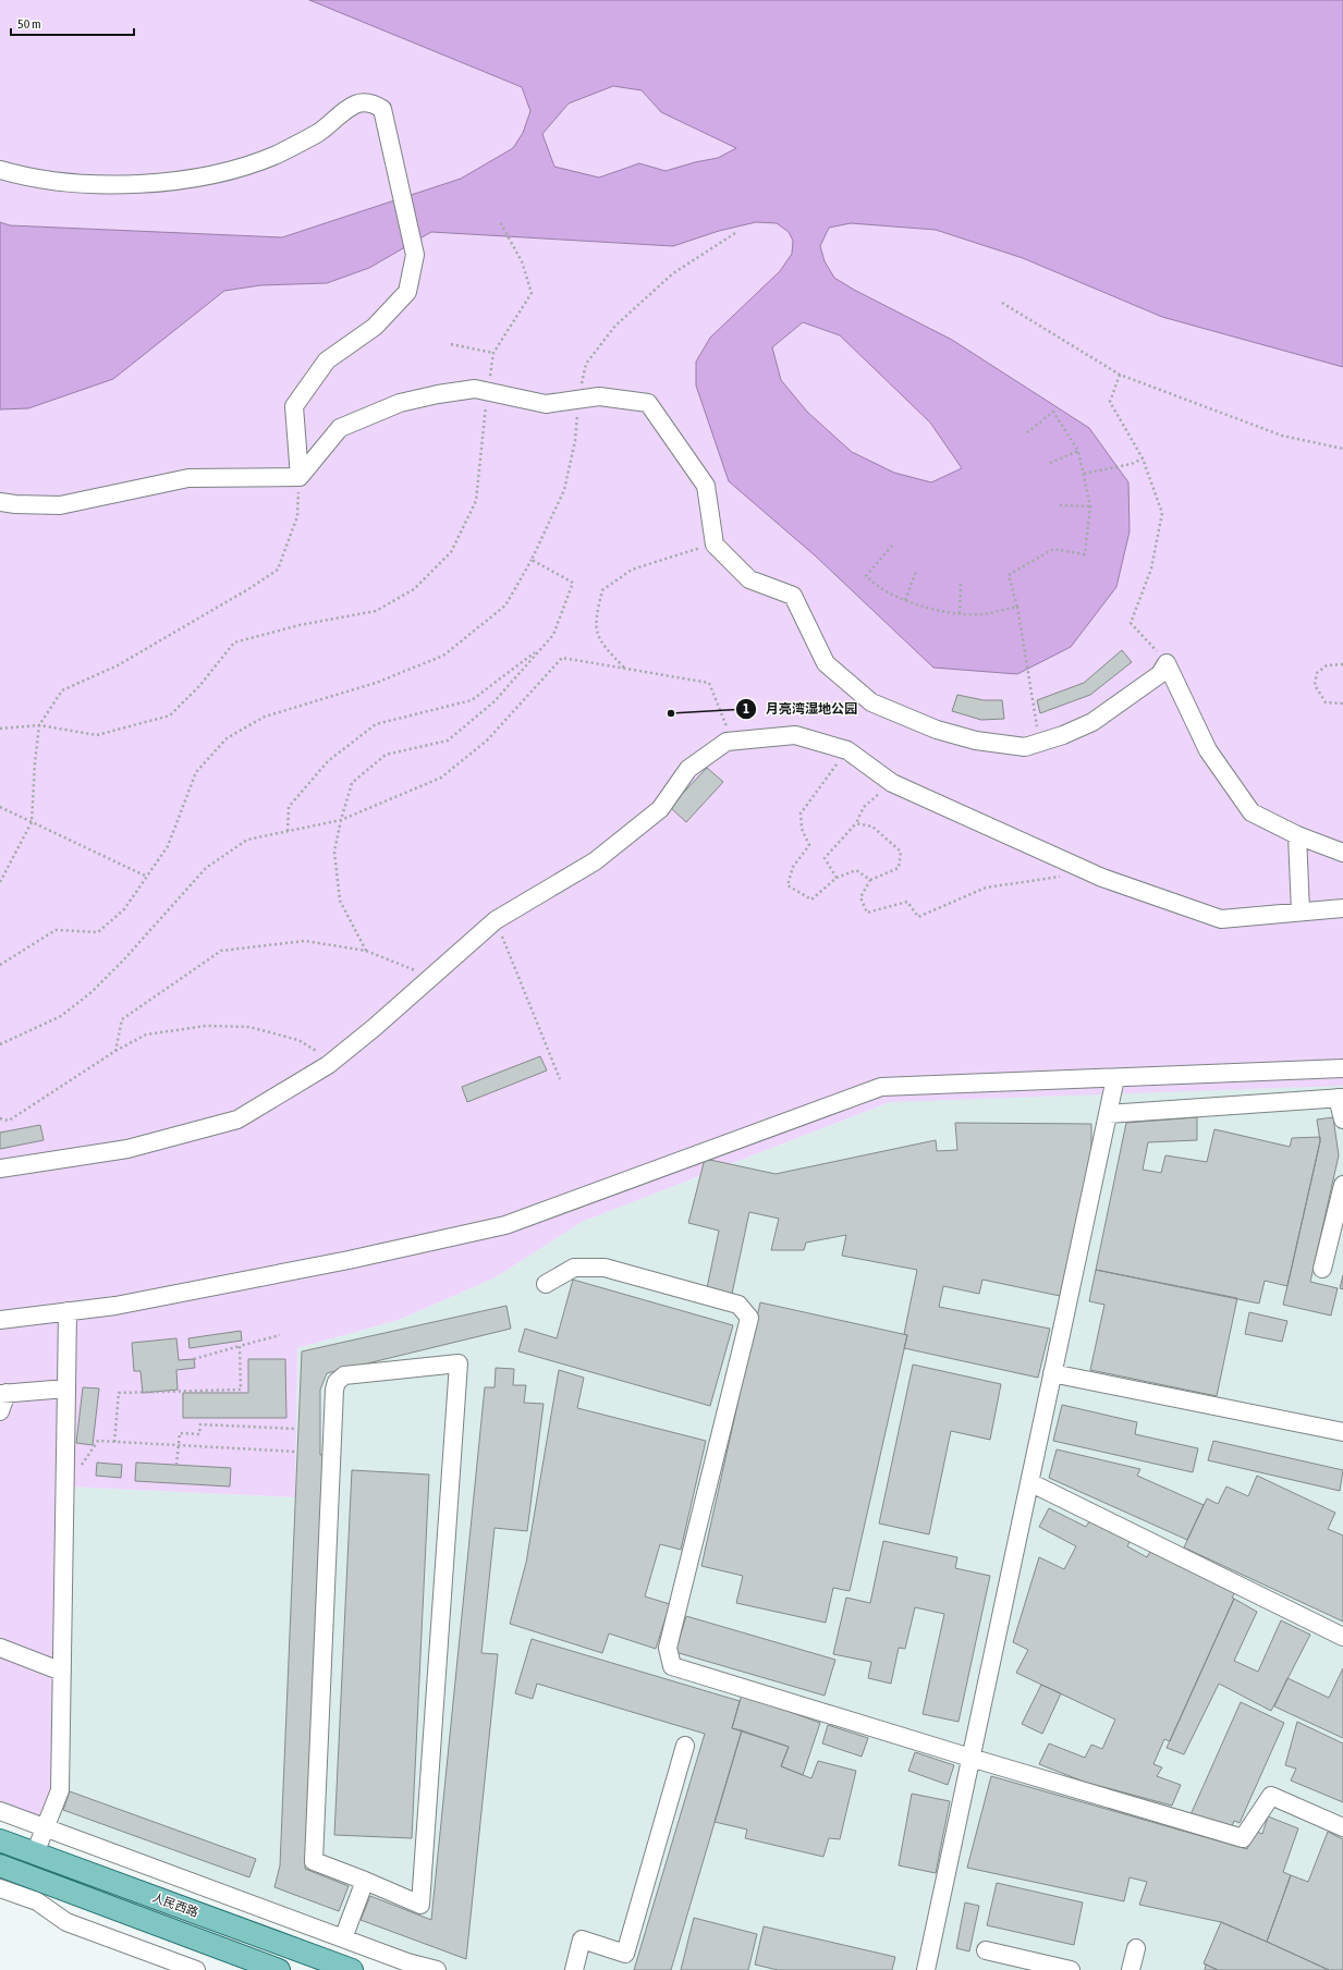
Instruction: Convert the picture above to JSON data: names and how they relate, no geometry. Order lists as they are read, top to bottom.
{
  "streets": {
    "main road": ["人民西路"]
  },
  "places": ["月亮湾湿地公园"],
  "scale_bar": "50 m"
}
